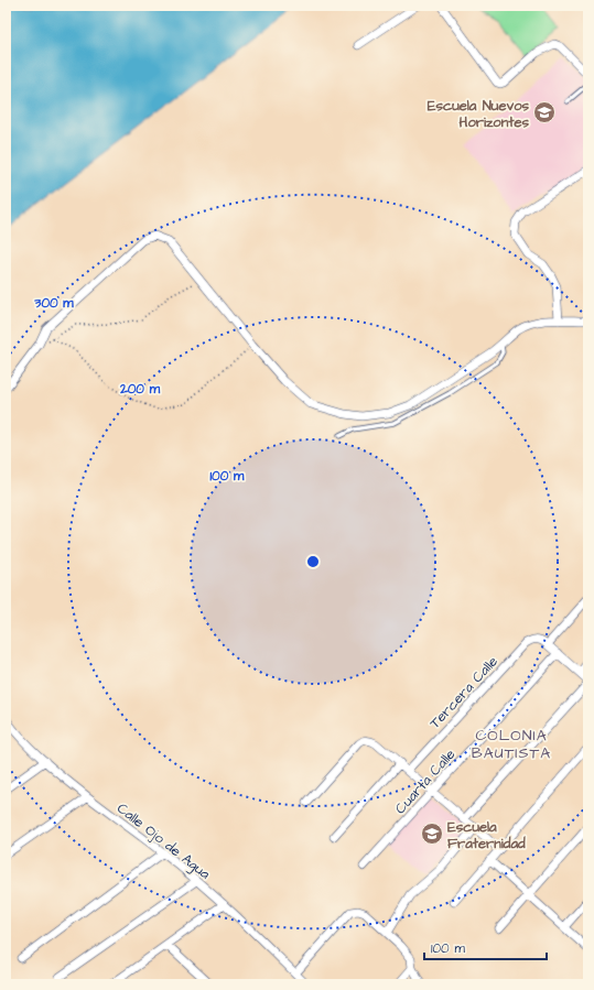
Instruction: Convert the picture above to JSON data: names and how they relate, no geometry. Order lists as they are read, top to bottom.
{
  "streets": {
    "street": ["Tercera Calle", "Cuarta Calle", "Calle Ojo de Agua"]
  },
  "districts": ["COLONIA BAUTISTA"],
  "places": {
    "school or university": ["Escuela Nuevos Horizontes", "Escuela Fraternidad"]
  },
  "scale_bar": "100 m",
  "rings": ["300 m", "200 m", "100 m"]
}
